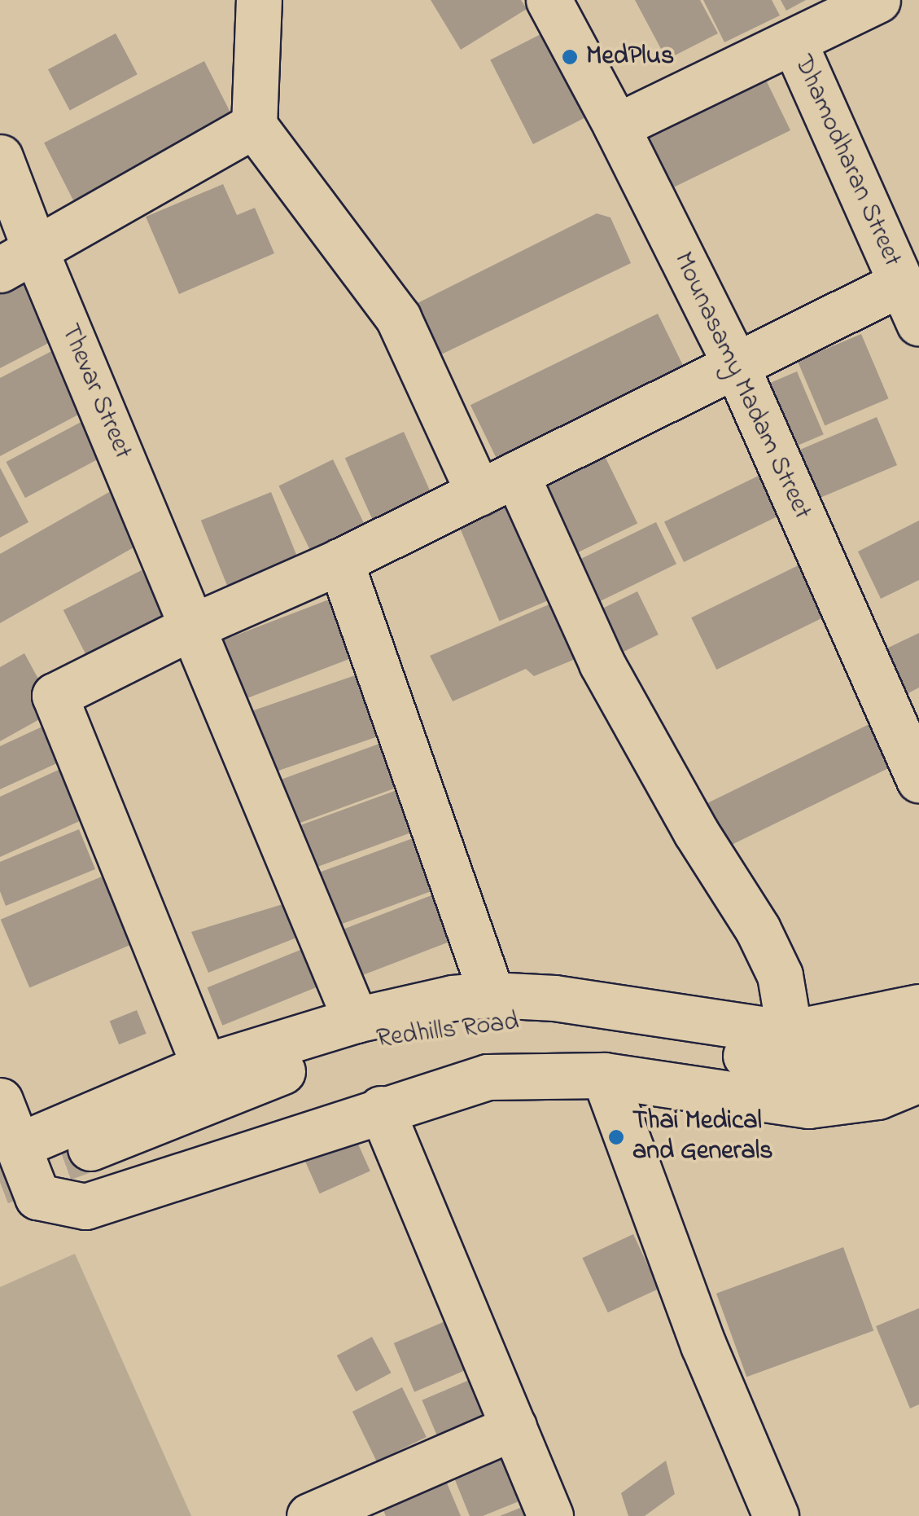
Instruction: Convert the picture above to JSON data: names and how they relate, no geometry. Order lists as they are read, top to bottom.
{
  "streets": {
    "street": [
      "Dhamodharan Street",
      "Mounasamy Madam Street",
      "Thevar Street",
      "Redhills Road"
    ]
  },
  "places": ["MedPlus", "Thai Medical and Generals"]
}
